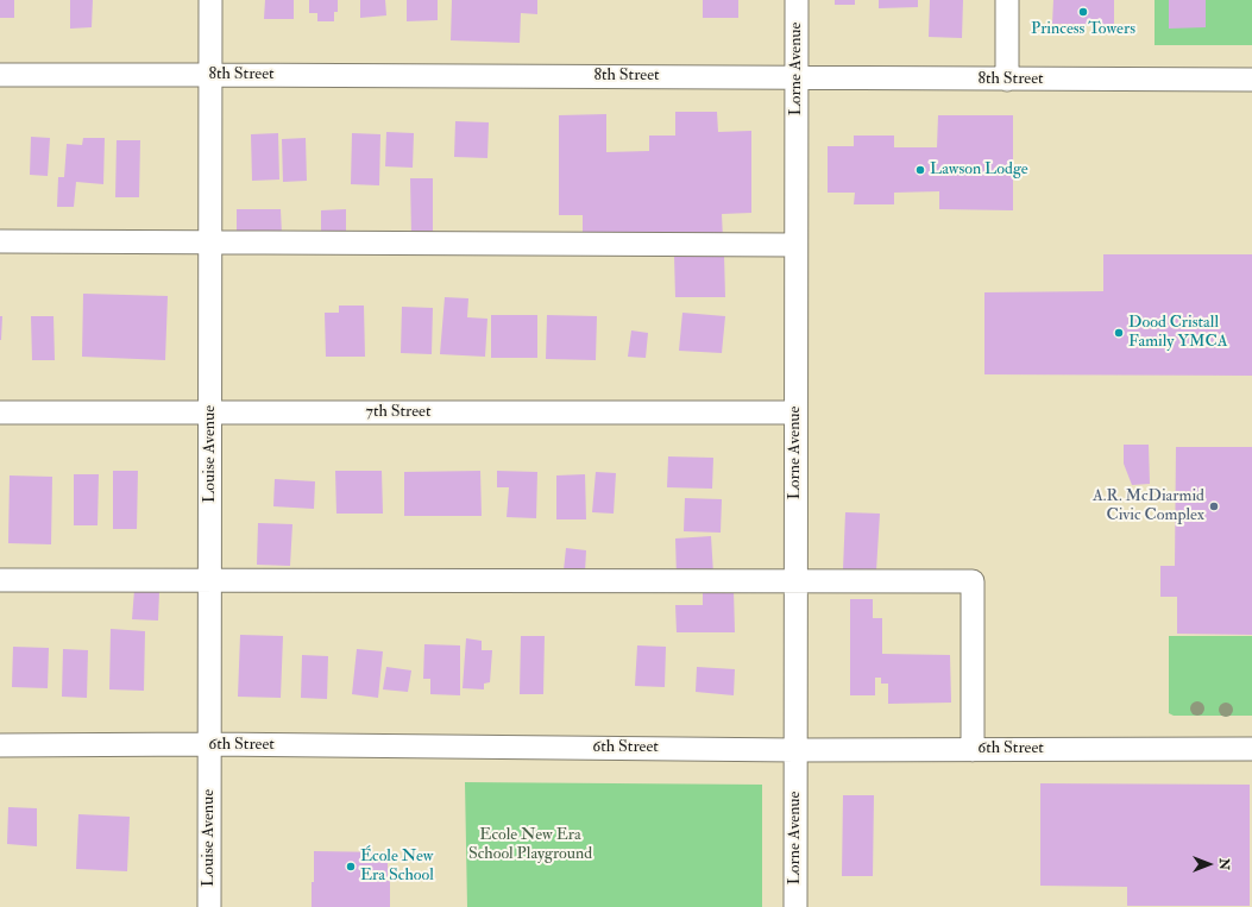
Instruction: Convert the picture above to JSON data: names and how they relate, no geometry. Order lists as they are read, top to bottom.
{
  "streets": {
    "street": [
      "Lorne Avenue",
      "8th Street",
      "7th Street",
      "Louise Avenue",
      "6th Street"
    ]
  },
  "crossings": [
    ["Lorne Avenue", "8th Street"],
    ["Lorne Avenue", "7th Street"],
    ["Lorne Avenue", "6th Street"],
    ["8th Street", "Louise Avenue"],
    ["7th Street", "Louise Avenue"],
    ["Louise Avenue", "6th Street"]
  ],
  "parks": ["Ecole New Era School Playground"],
  "places": [
    "Princess Towers",
    "Lawson Lodge",
    "Dood Cristall Family YMCA",
    "A.R. McDiarmid Civic Complex",
    "École New Era School"
  ],
  "north": "right"
}
